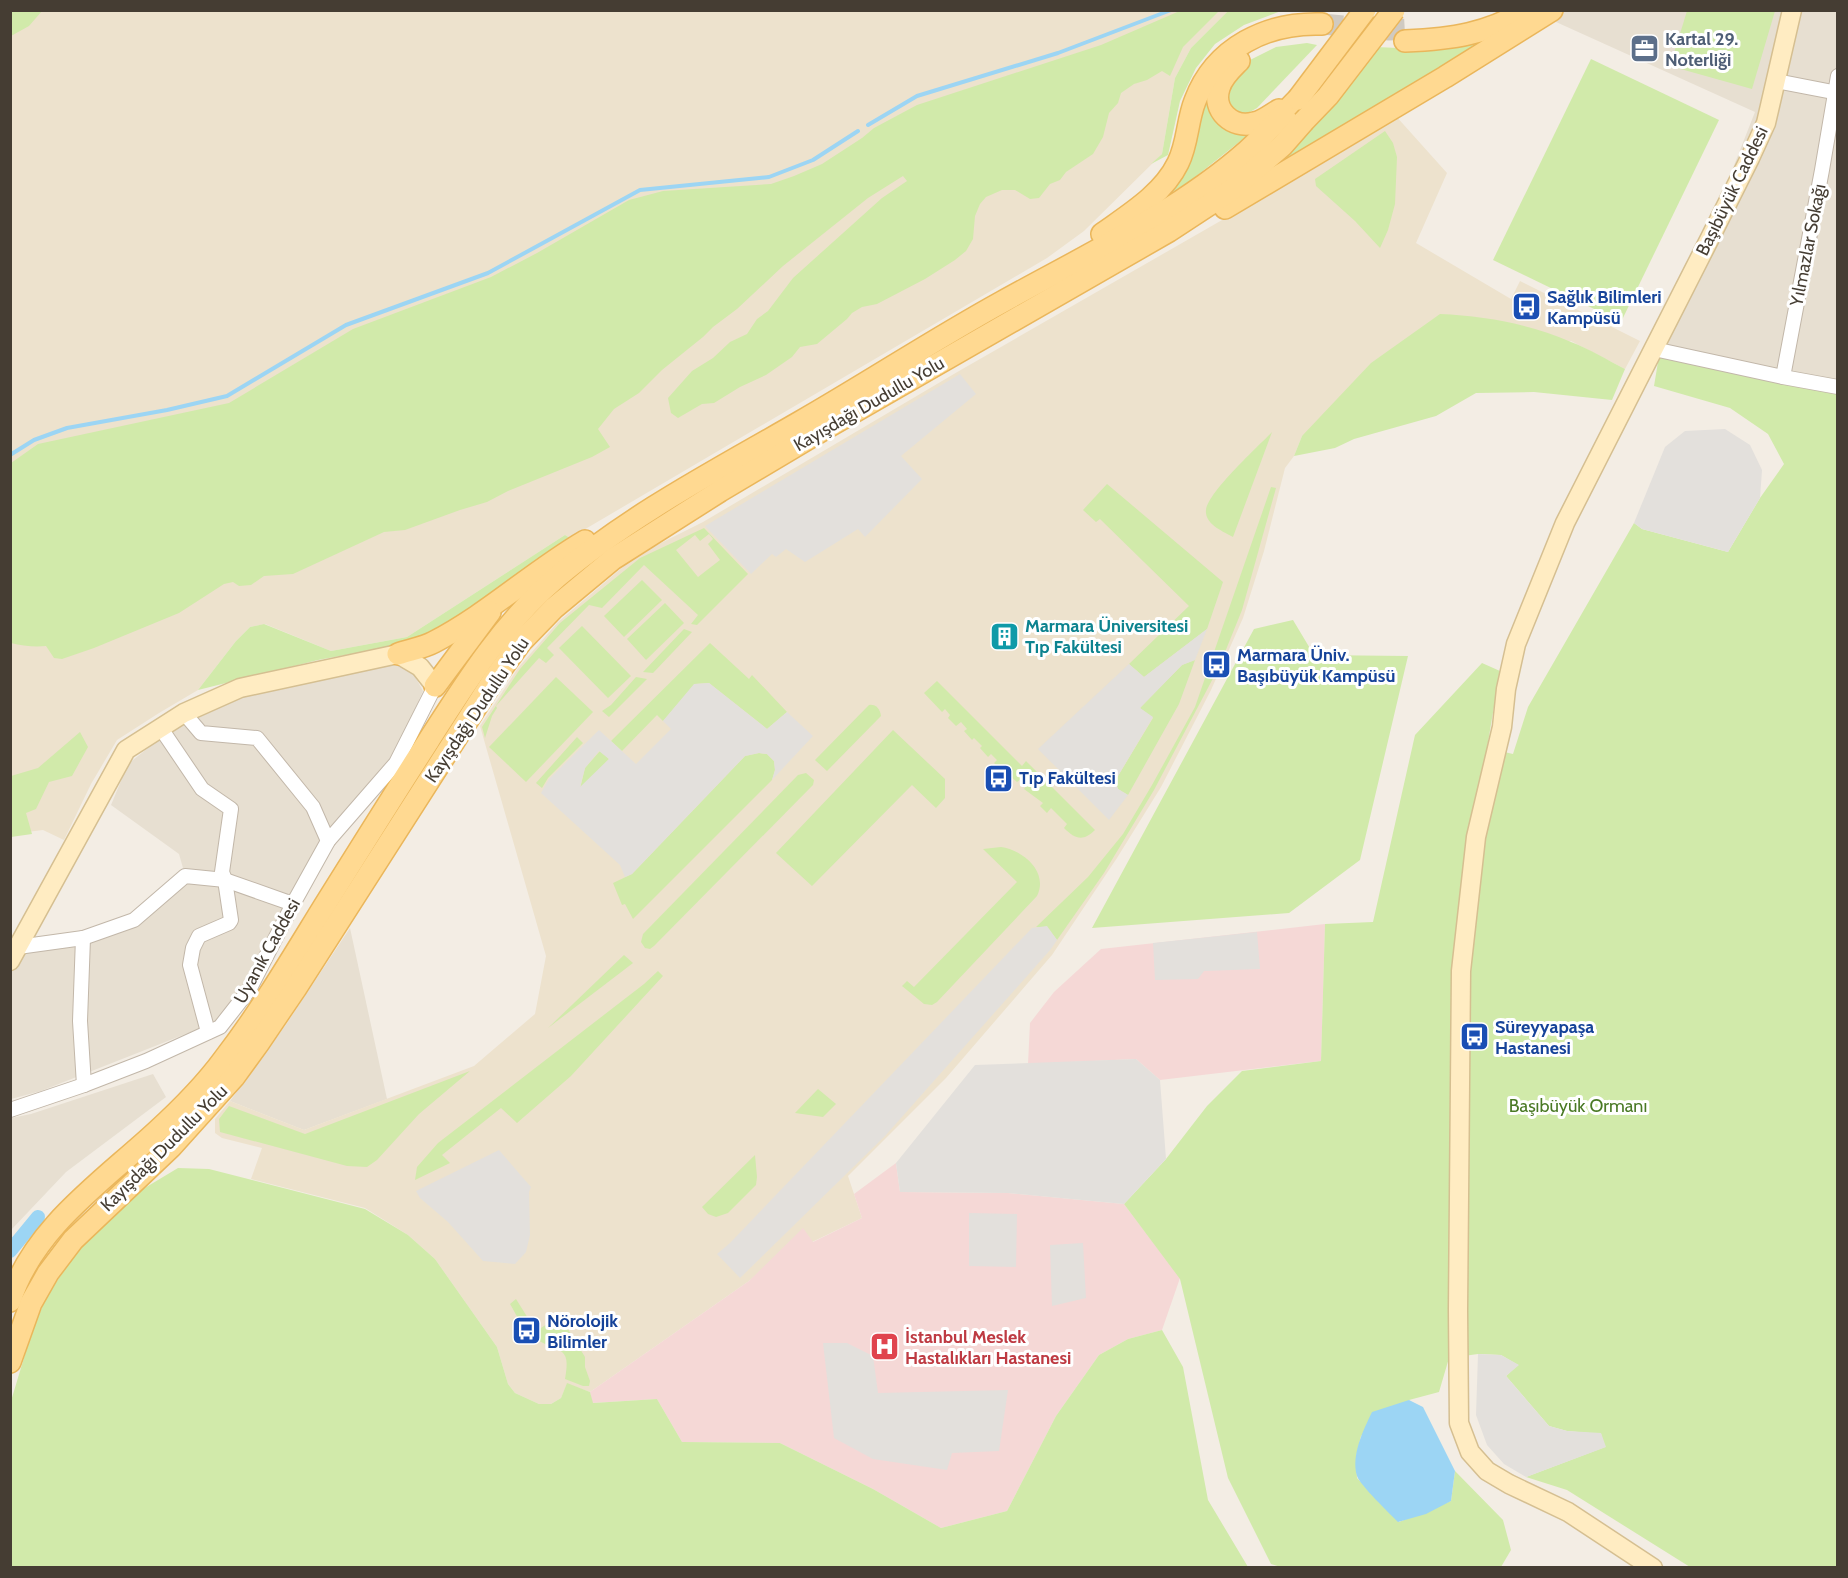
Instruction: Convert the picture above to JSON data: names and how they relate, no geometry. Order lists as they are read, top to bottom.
{
  "streets": {
    "main road": ["Başıbüyük Caddesi", "Kayışdağı Dudullu Yolu"],
    "street": ["Yılmazlar Sokağı", "Uyanık Caddesi"]
  },
  "parks": ["Başıbüyük Ormanı"],
  "places": {
    "office": ["Kartal 29. Noterliği"],
    "bus stop": [
      "Sağlık Bilimleri Kampüsü",
      "Marmara Üniv. Başıbüyük Kampüsü",
      "Tıp Fakültesi",
      "Süreyyapaşa Hastanesi",
      "Nörolojik Bilimler"
    ],
    "building": ["Marmara Üniversitesi Tıp Fakültesi"],
    "hospital": ["İstanbul Meslek Hastalıkları Hastanesi"]
  }
}
